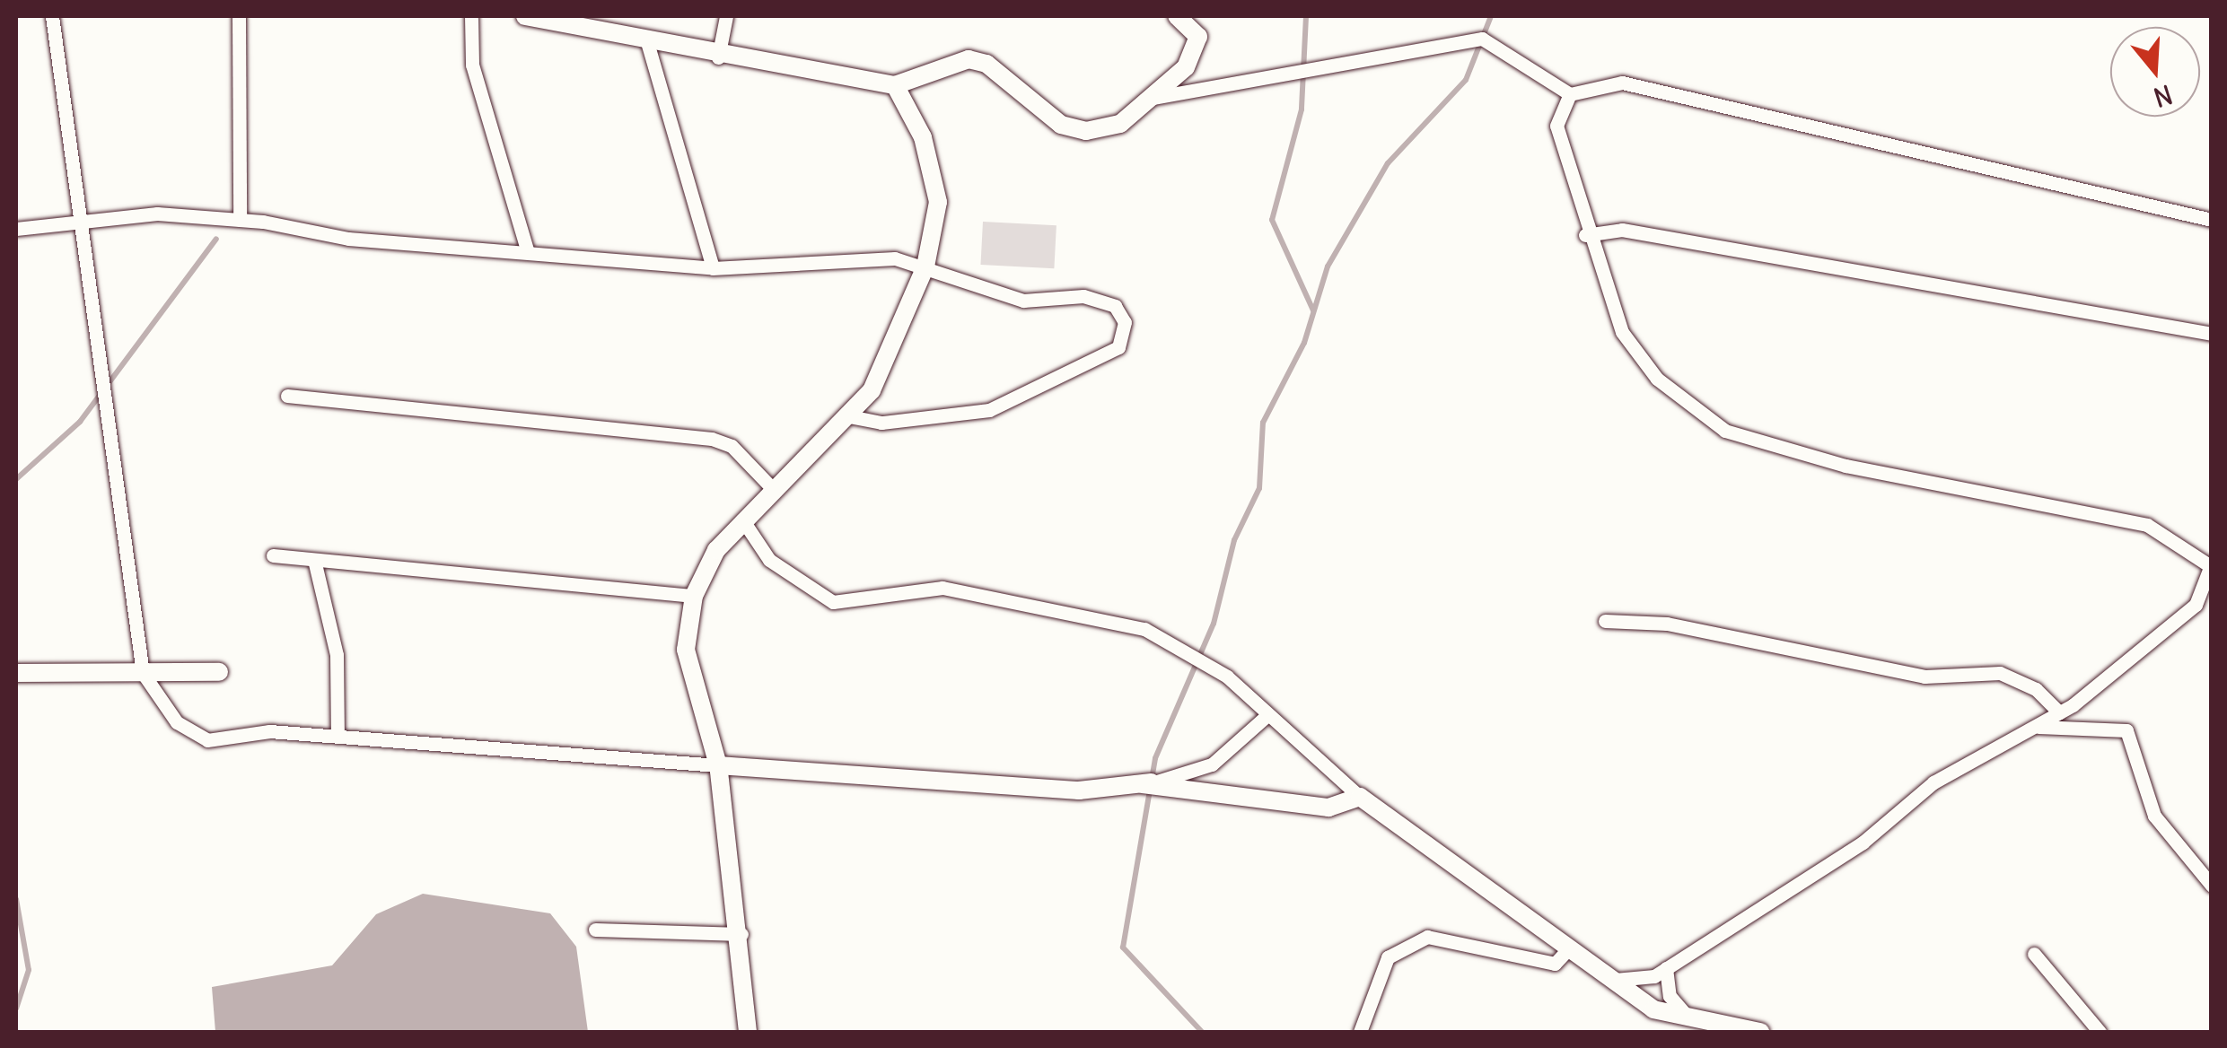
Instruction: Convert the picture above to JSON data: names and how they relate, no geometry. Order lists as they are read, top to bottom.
{
  "north": "bottom"
}
